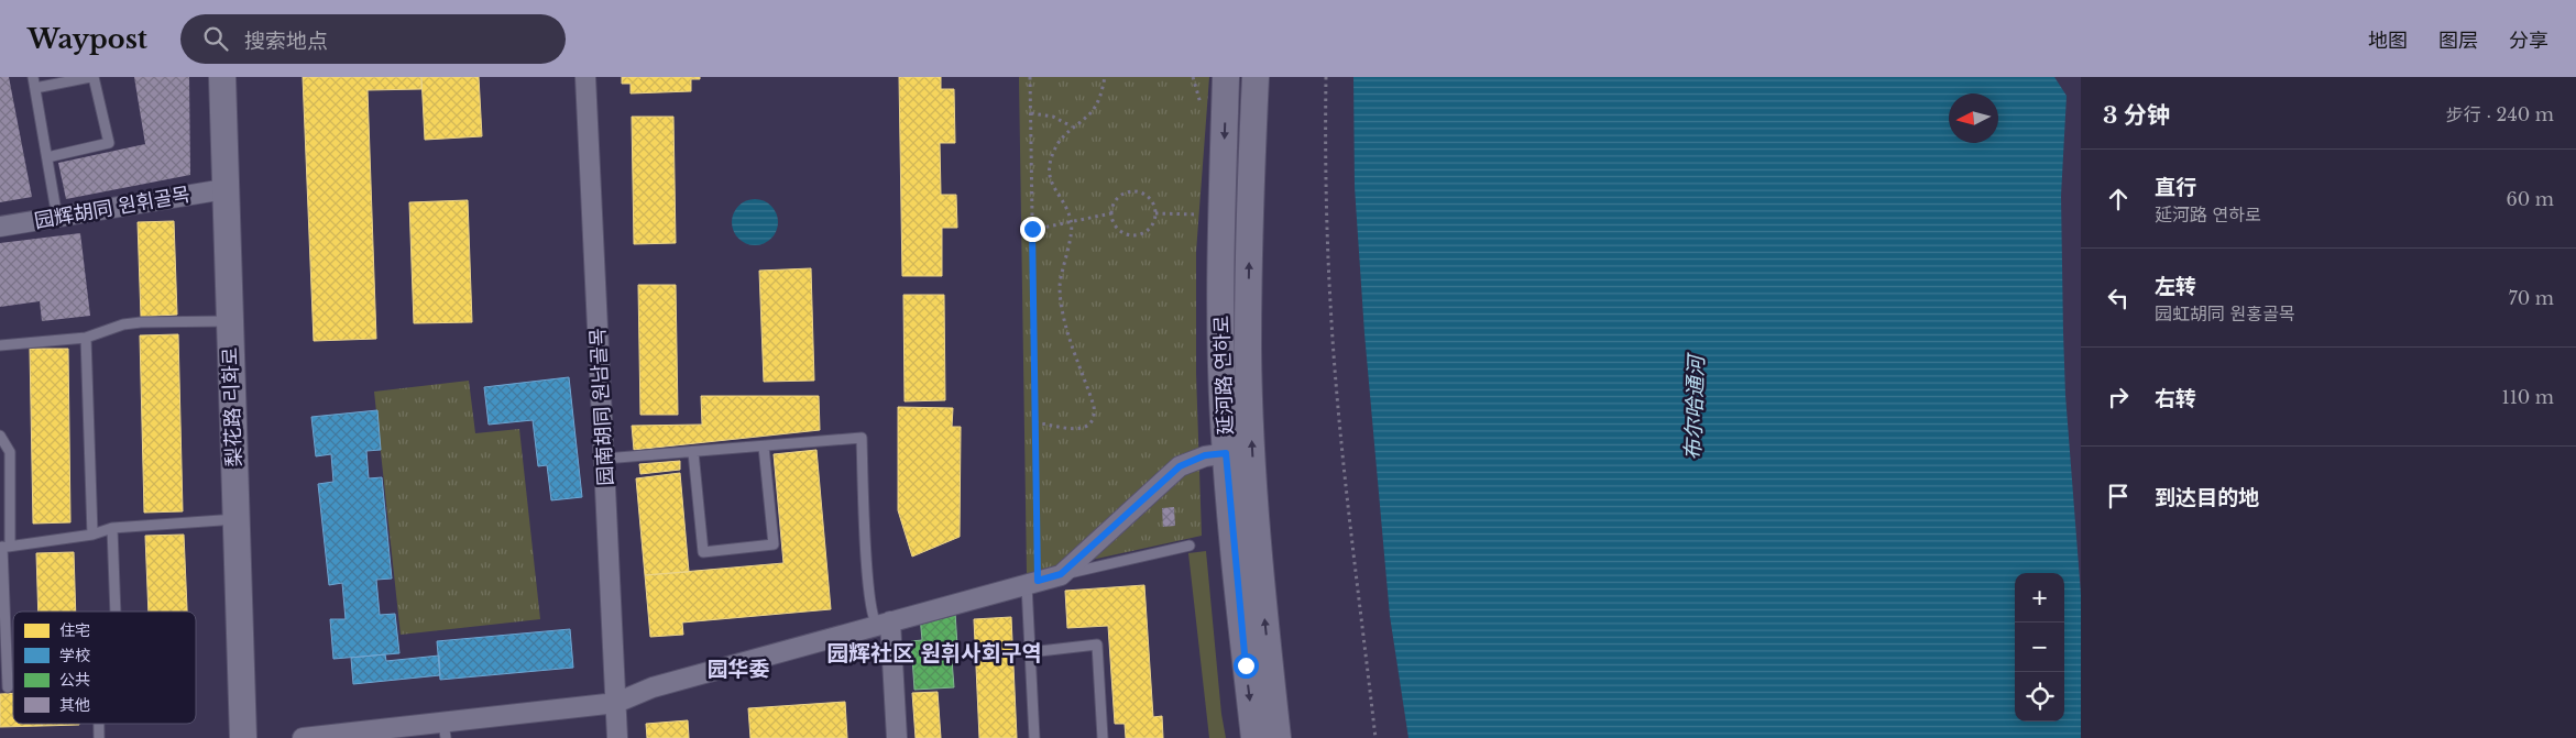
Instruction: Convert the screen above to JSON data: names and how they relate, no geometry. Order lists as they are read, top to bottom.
{
  "streets": {
    "main road": ["延河路 연하로", "梨花路 리화로"],
    "street": ["园辉胡同 원휘골목", "园南胡同 원남골목"]
  },
  "crossings": [
    ["园辉胡同 원휘골목", "梨花路 리화로"]
  ],
  "districts": ["园辉社区 원휘사회구역", "园华委"],
  "water": ["布尔哈通河"],
  "legend": [
    "住宅",
    "学校",
    "公共",
    "其他"
  ],
  "north": "left",
  "page": {
    "header": "Waypost",
    "search": "搜索地点",
    "nav": ["地图", "图层", "分享"],
    "heading": ["3 分钟", "步行 · 240 m"],
    "list": [
      ["直行", "延河路 연하로", "60 m"],
      ["左转", "园虹胡同 원홍골목", "70 m"],
      ["右转", "110 m"],
      "到达目的地"
    ],
    "map_buttons": ["+", "−"]
  }
}
